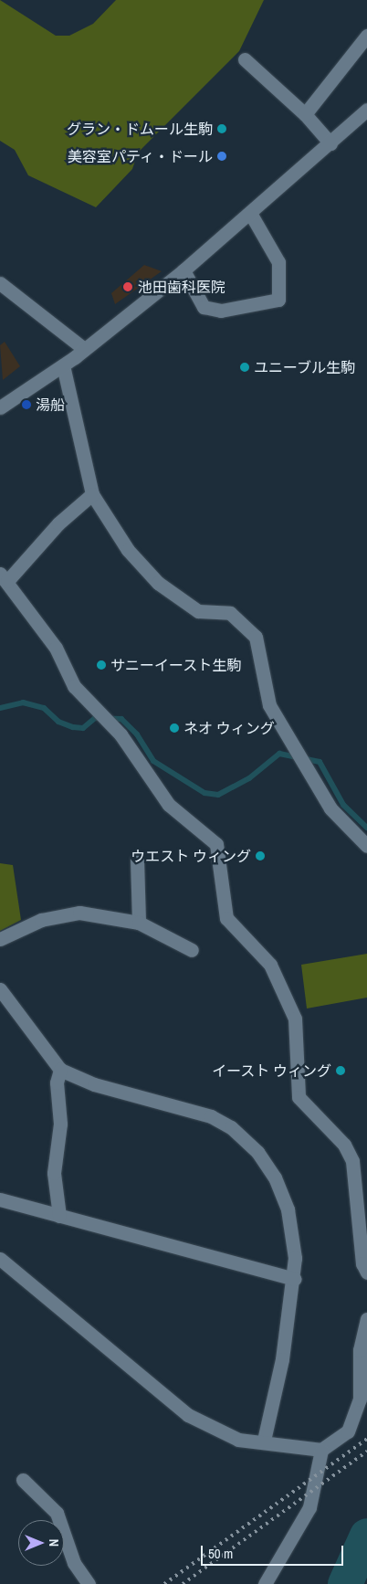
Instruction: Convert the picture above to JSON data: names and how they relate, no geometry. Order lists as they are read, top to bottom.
{
  "places": [
    "グラン・ドムール生駒",
    "美容室パティ・ドール",
    "池田歯科医院",
    "ユニーブル生駒",
    "湯船",
    "サニーイースト生駒",
    "ネオ ウィング",
    "ウエスト ウィング",
    "イースト ウィング"
  ],
  "scale_bar": "50 m",
  "north": "right"
}
